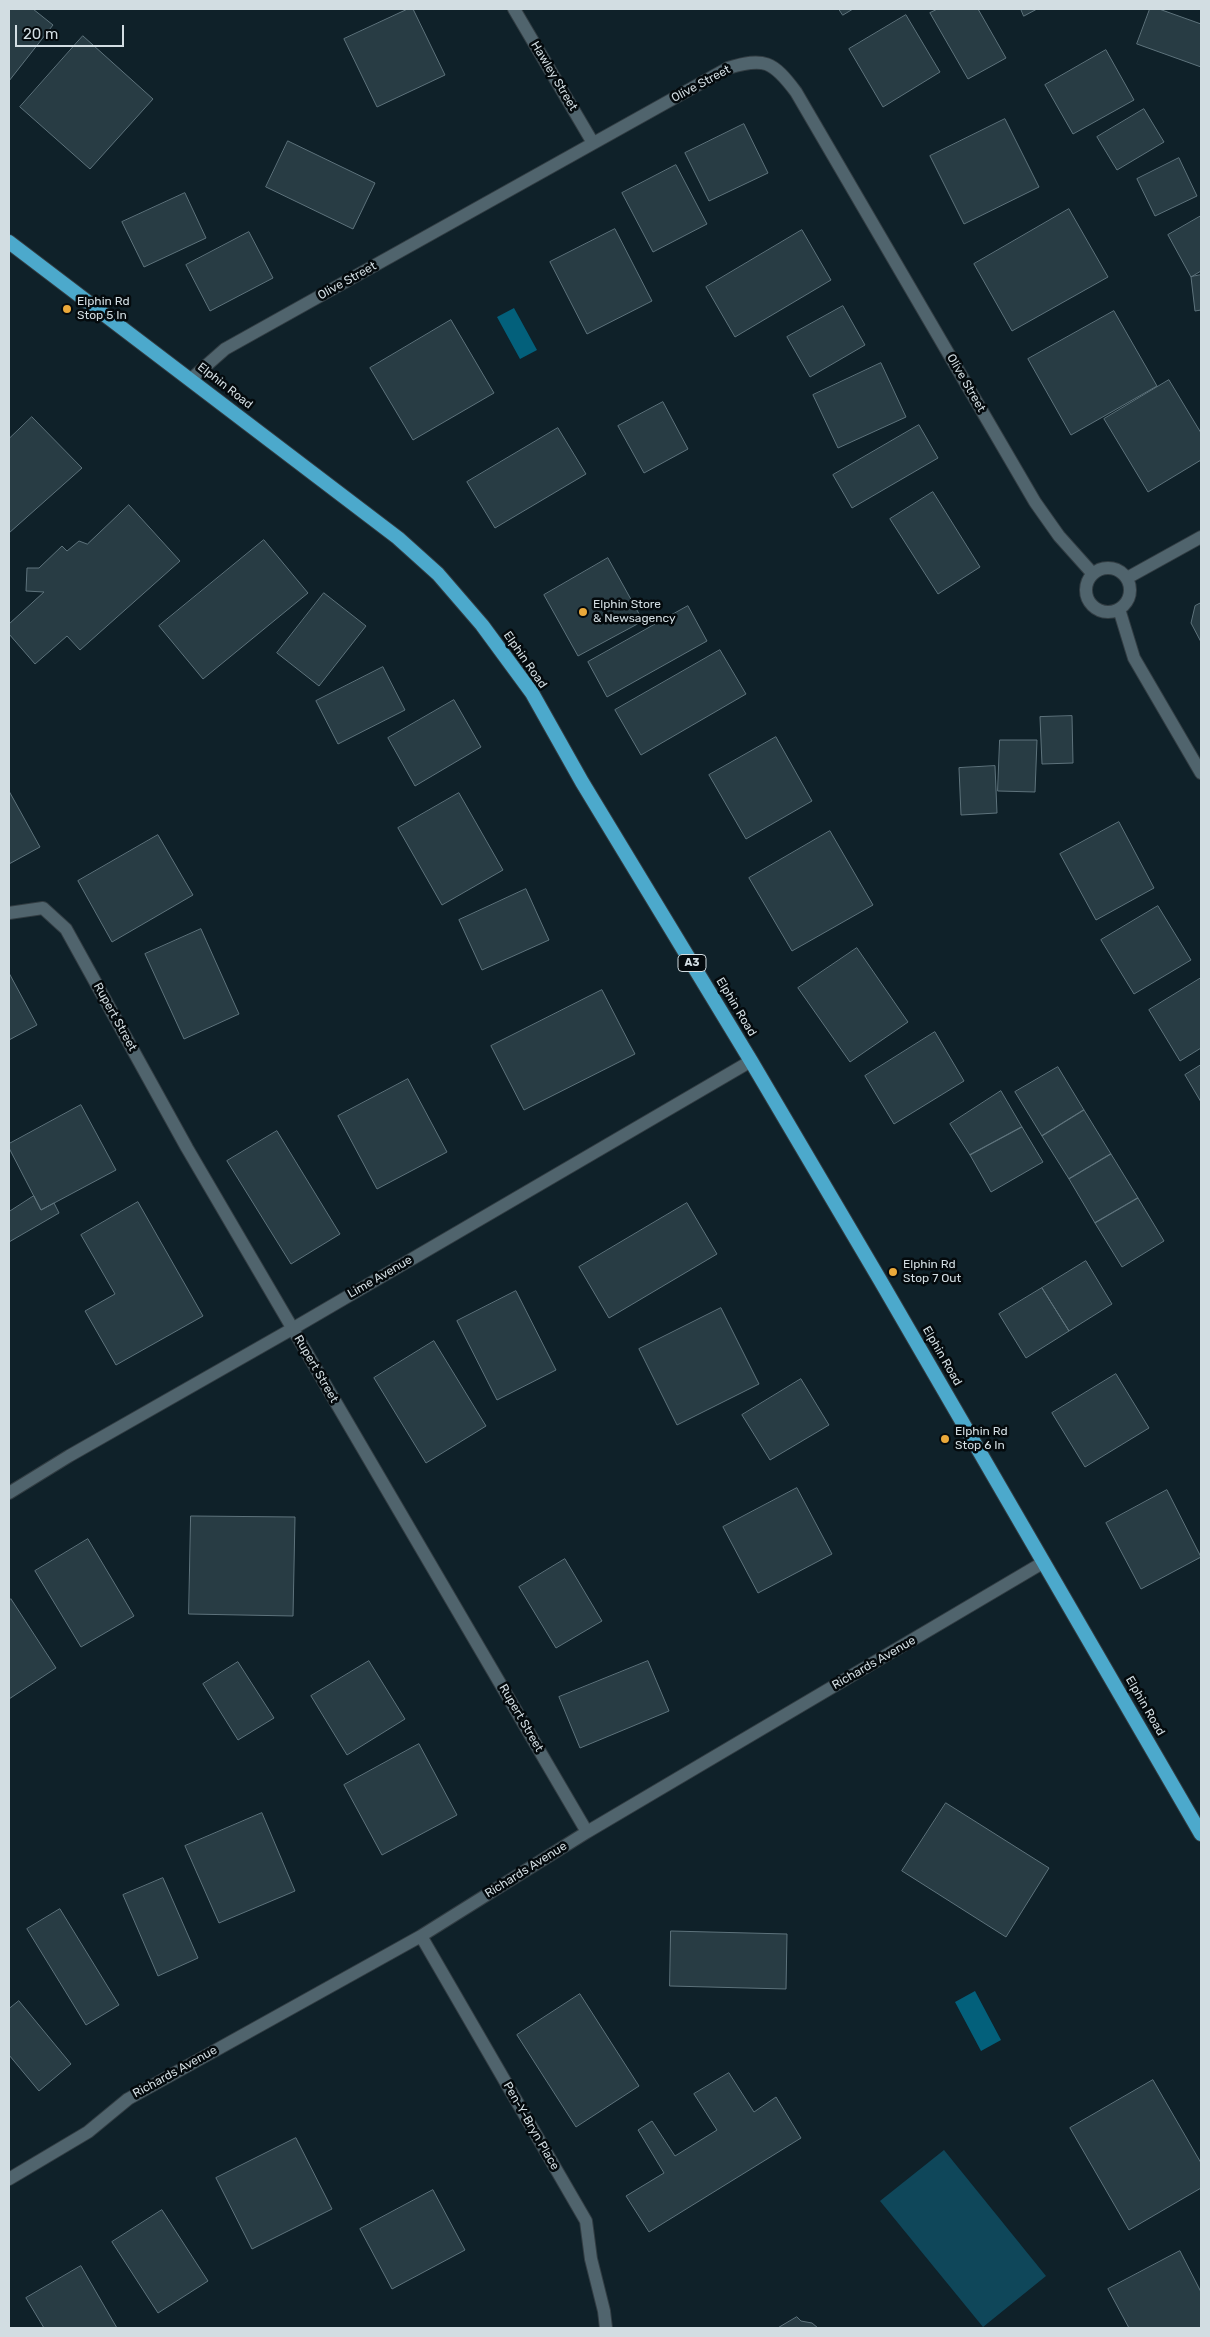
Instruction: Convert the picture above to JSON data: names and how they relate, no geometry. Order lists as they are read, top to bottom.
{
  "streets": {
    "highway": ["Elphin Road", "A3"],
    "street": [
      "Hawley Street",
      "Olive Street",
      "Rupert Street",
      "Lime Avenue",
      "Richards Avenue",
      "Pen-Y-Bryn Place"
    ]
  },
  "crossings": [
    ["Hawley Street", "Olive Street"],
    ["Olive Street", "Elphin Road"],
    ["Elphin Road", "Lime Avenue"],
    ["Elphin Road", "Richards Avenue"],
    ["Rupert Street", "Lime Avenue"],
    ["Rupert Street", "Richards Avenue"],
    ["Richards Avenue", "Pen-Y-Bryn Place"]
  ],
  "places": [
    "Elphin Rd Stop 5 In",
    "Elphin Store & Newsagency",
    "Elphin Rd Stop 7 Out",
    "Elphin Rd Stop 6 In"
  ],
  "scale_bar": "20 m"
}
